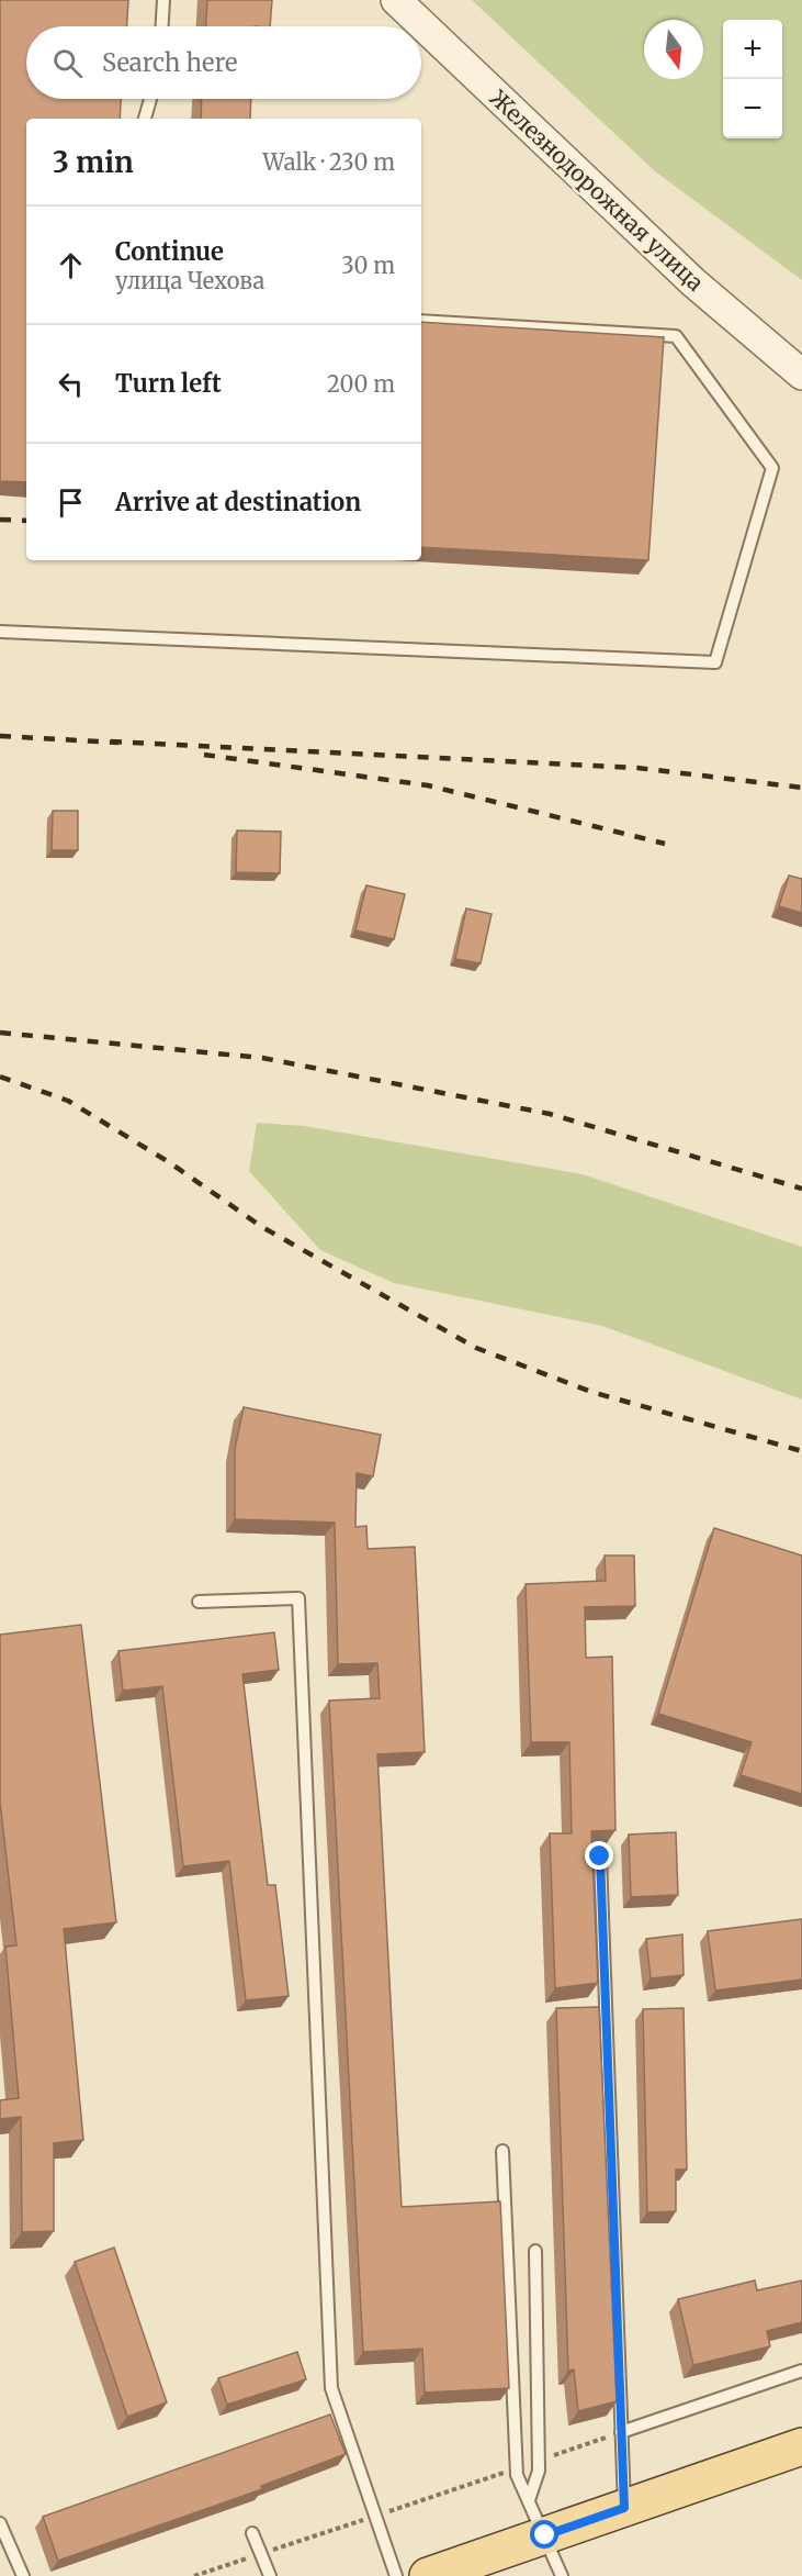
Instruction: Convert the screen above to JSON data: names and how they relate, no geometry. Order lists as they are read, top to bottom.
{
  "streets": {
    "street": ["Железнодорожная улица"]
  },
  "north": "bottom",
  "page": {
    "map_buttons": ["+", "−"],
    "search": "Search here",
    "heading": ["3 min", "Walk · 230 m"],
    "list": [
      ["Continue", "улица Чехова", "30 m"],
      ["Turn left", "200 m"],
      "Arrive at destination"
    ]
  }
}
